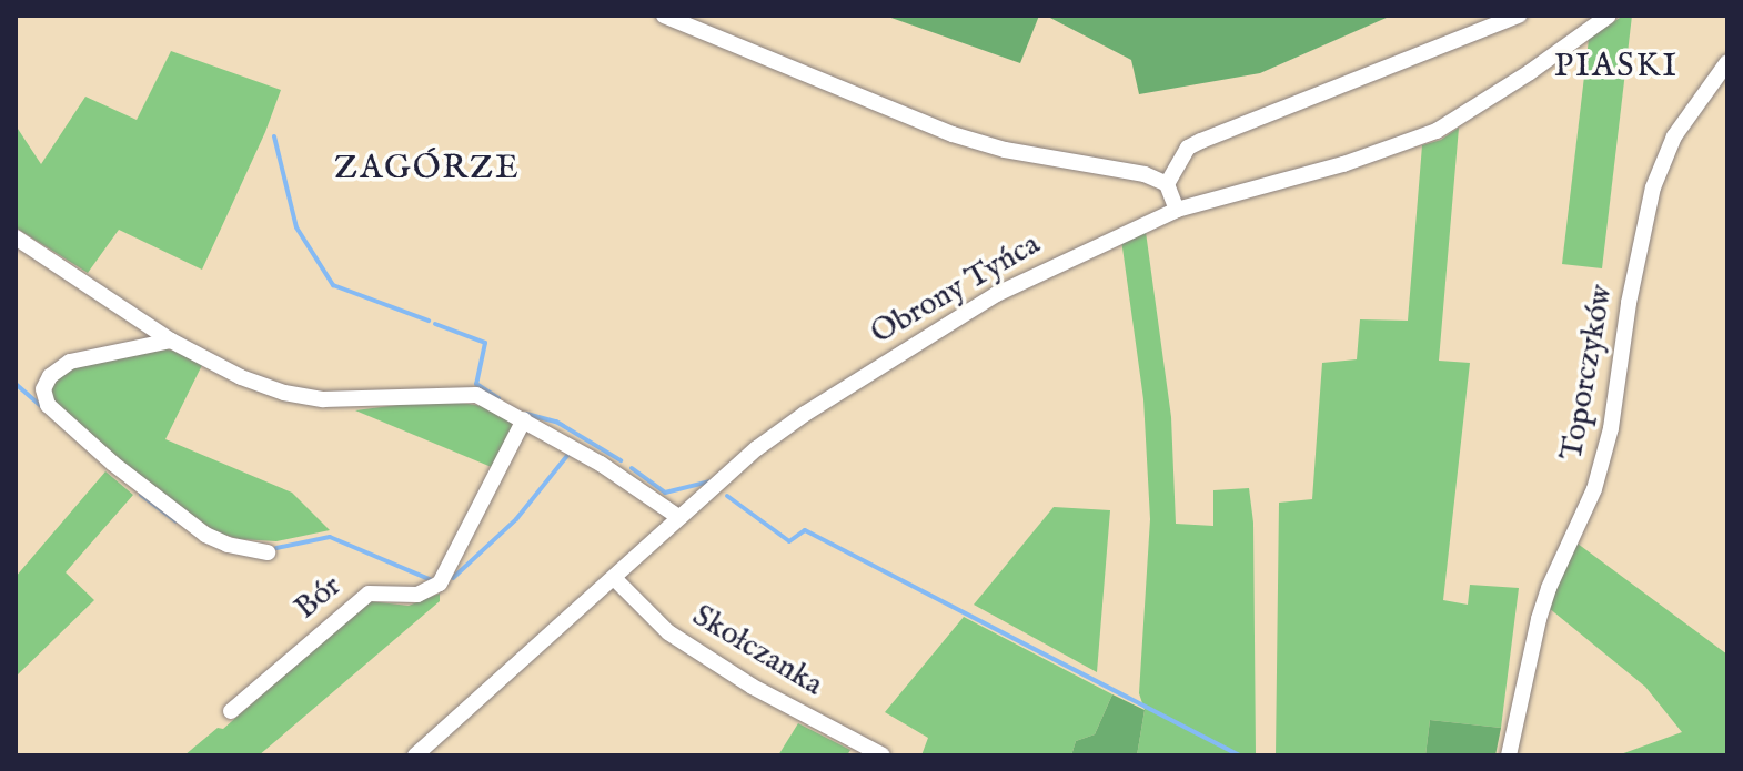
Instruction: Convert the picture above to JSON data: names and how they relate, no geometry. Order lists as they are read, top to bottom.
{
  "streets": {
    "street": [
      "Obrony Tyńca",
      "Toporczyków",
      "Bór",
      "Skołczanka"
    ]
  },
  "crossings": [
    ["Obrony Tyńca", "Skołczanka"]
  ],
  "districts": ["PIASKI", "ZAGÓRZE"]
}
